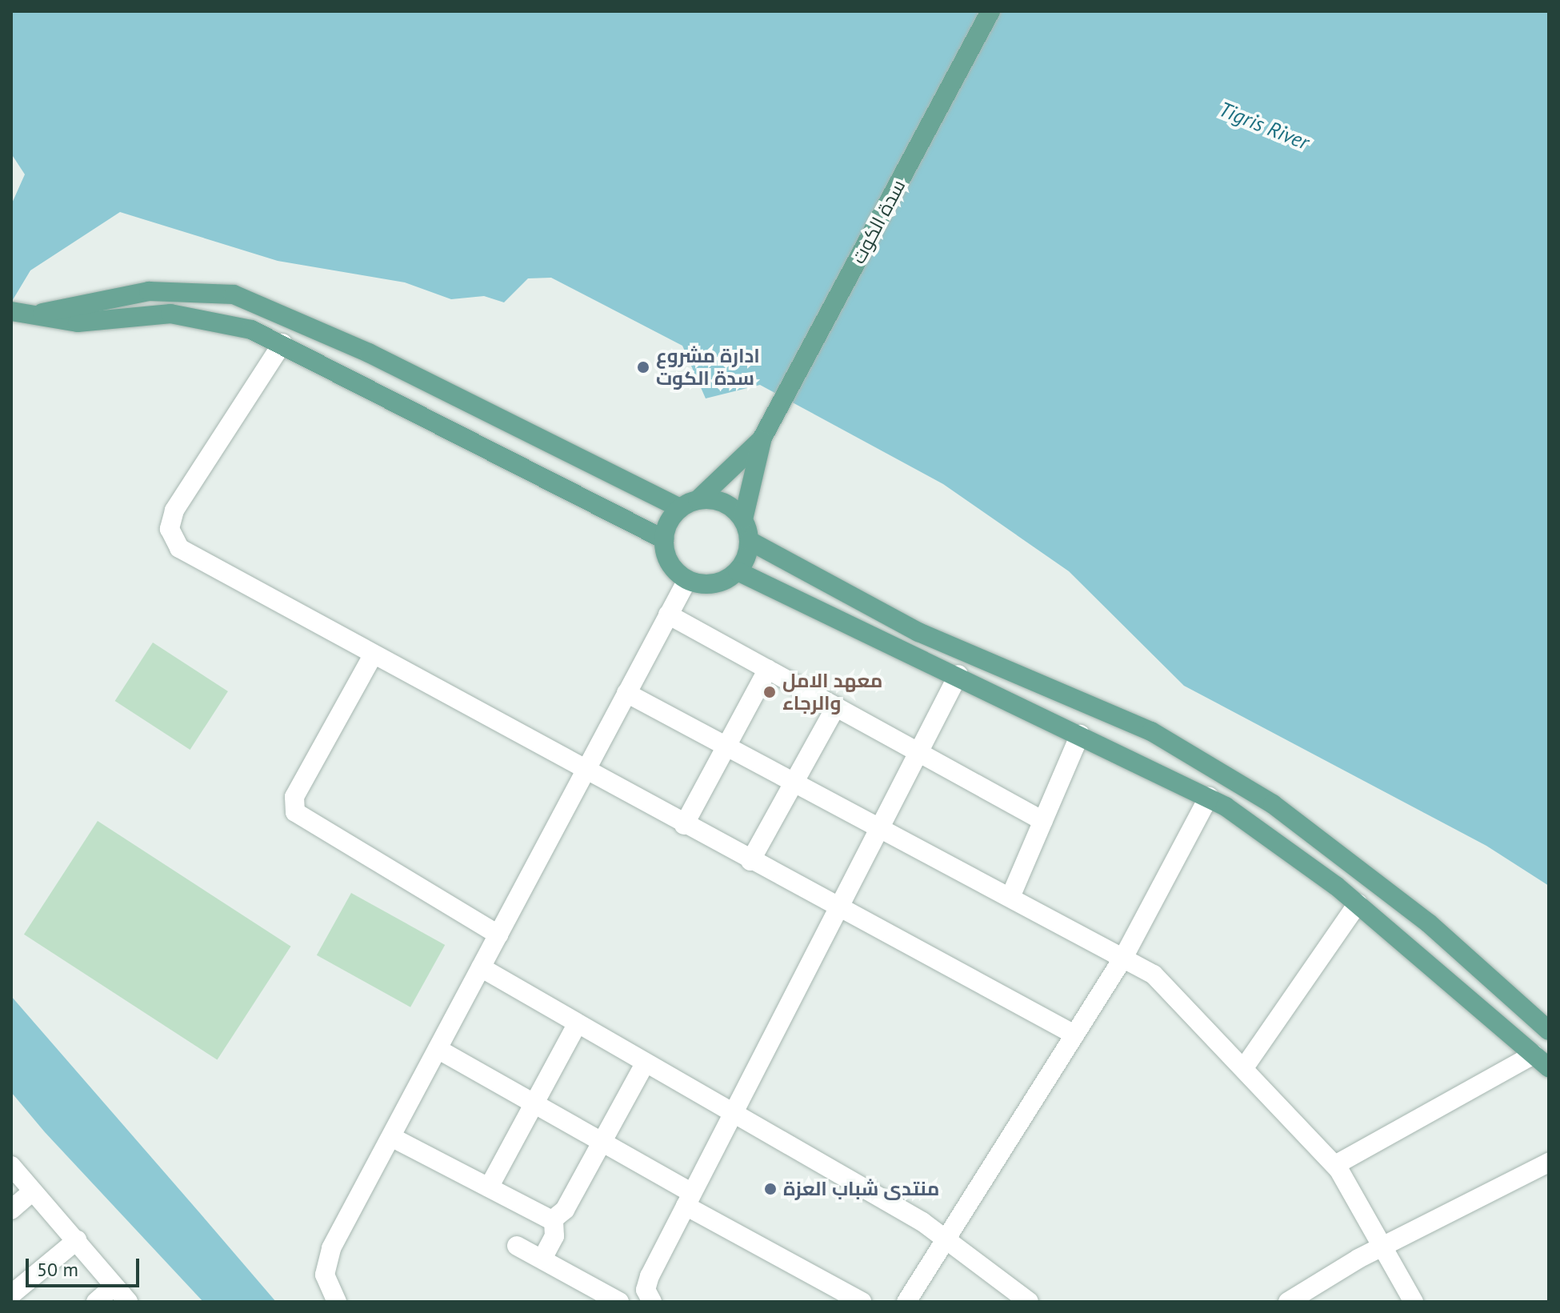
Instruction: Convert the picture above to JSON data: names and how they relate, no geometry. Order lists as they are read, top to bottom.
{
  "streets": {
    "main road": ["سدة الكوت"]
  },
  "water": ["Tigris River"],
  "places": ["ادارة مشروع سدة الكوت", "معهد الامل والرجاء", "منتدى شباب العزة"],
  "scale_bar": "50 m"
}
